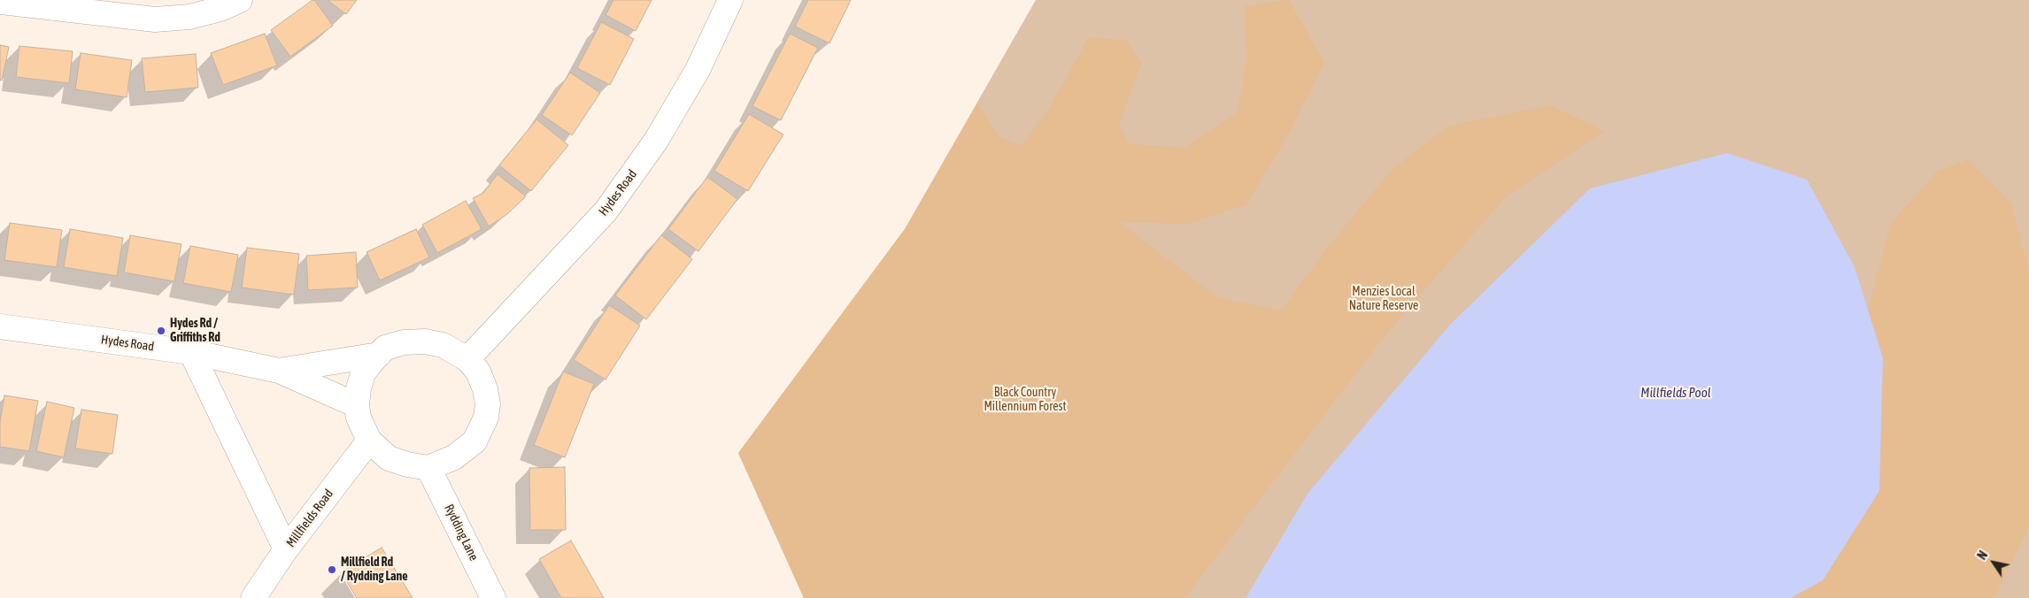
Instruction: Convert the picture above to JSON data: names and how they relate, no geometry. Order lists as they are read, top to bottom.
{
  "streets": {
    "street": ["Hydes Road", "Millfields Road", "Rydding Lane"]
  },
  "crossings": [
    ["Hydes Road", "Millfields Road"],
    ["Hydes Road", "Rydding Lane"],
    ["Millfields Road", "Rydding Lane"]
  ],
  "water": ["Millfields Pool"],
  "parks": ["Menzies Local Nature Reserve", "Black Country Millennium Forest"],
  "places": ["Hydes Rd / Griffiths Rd", "Millfield Rd / Rydding Lane"],
  "north": "top left"
}
